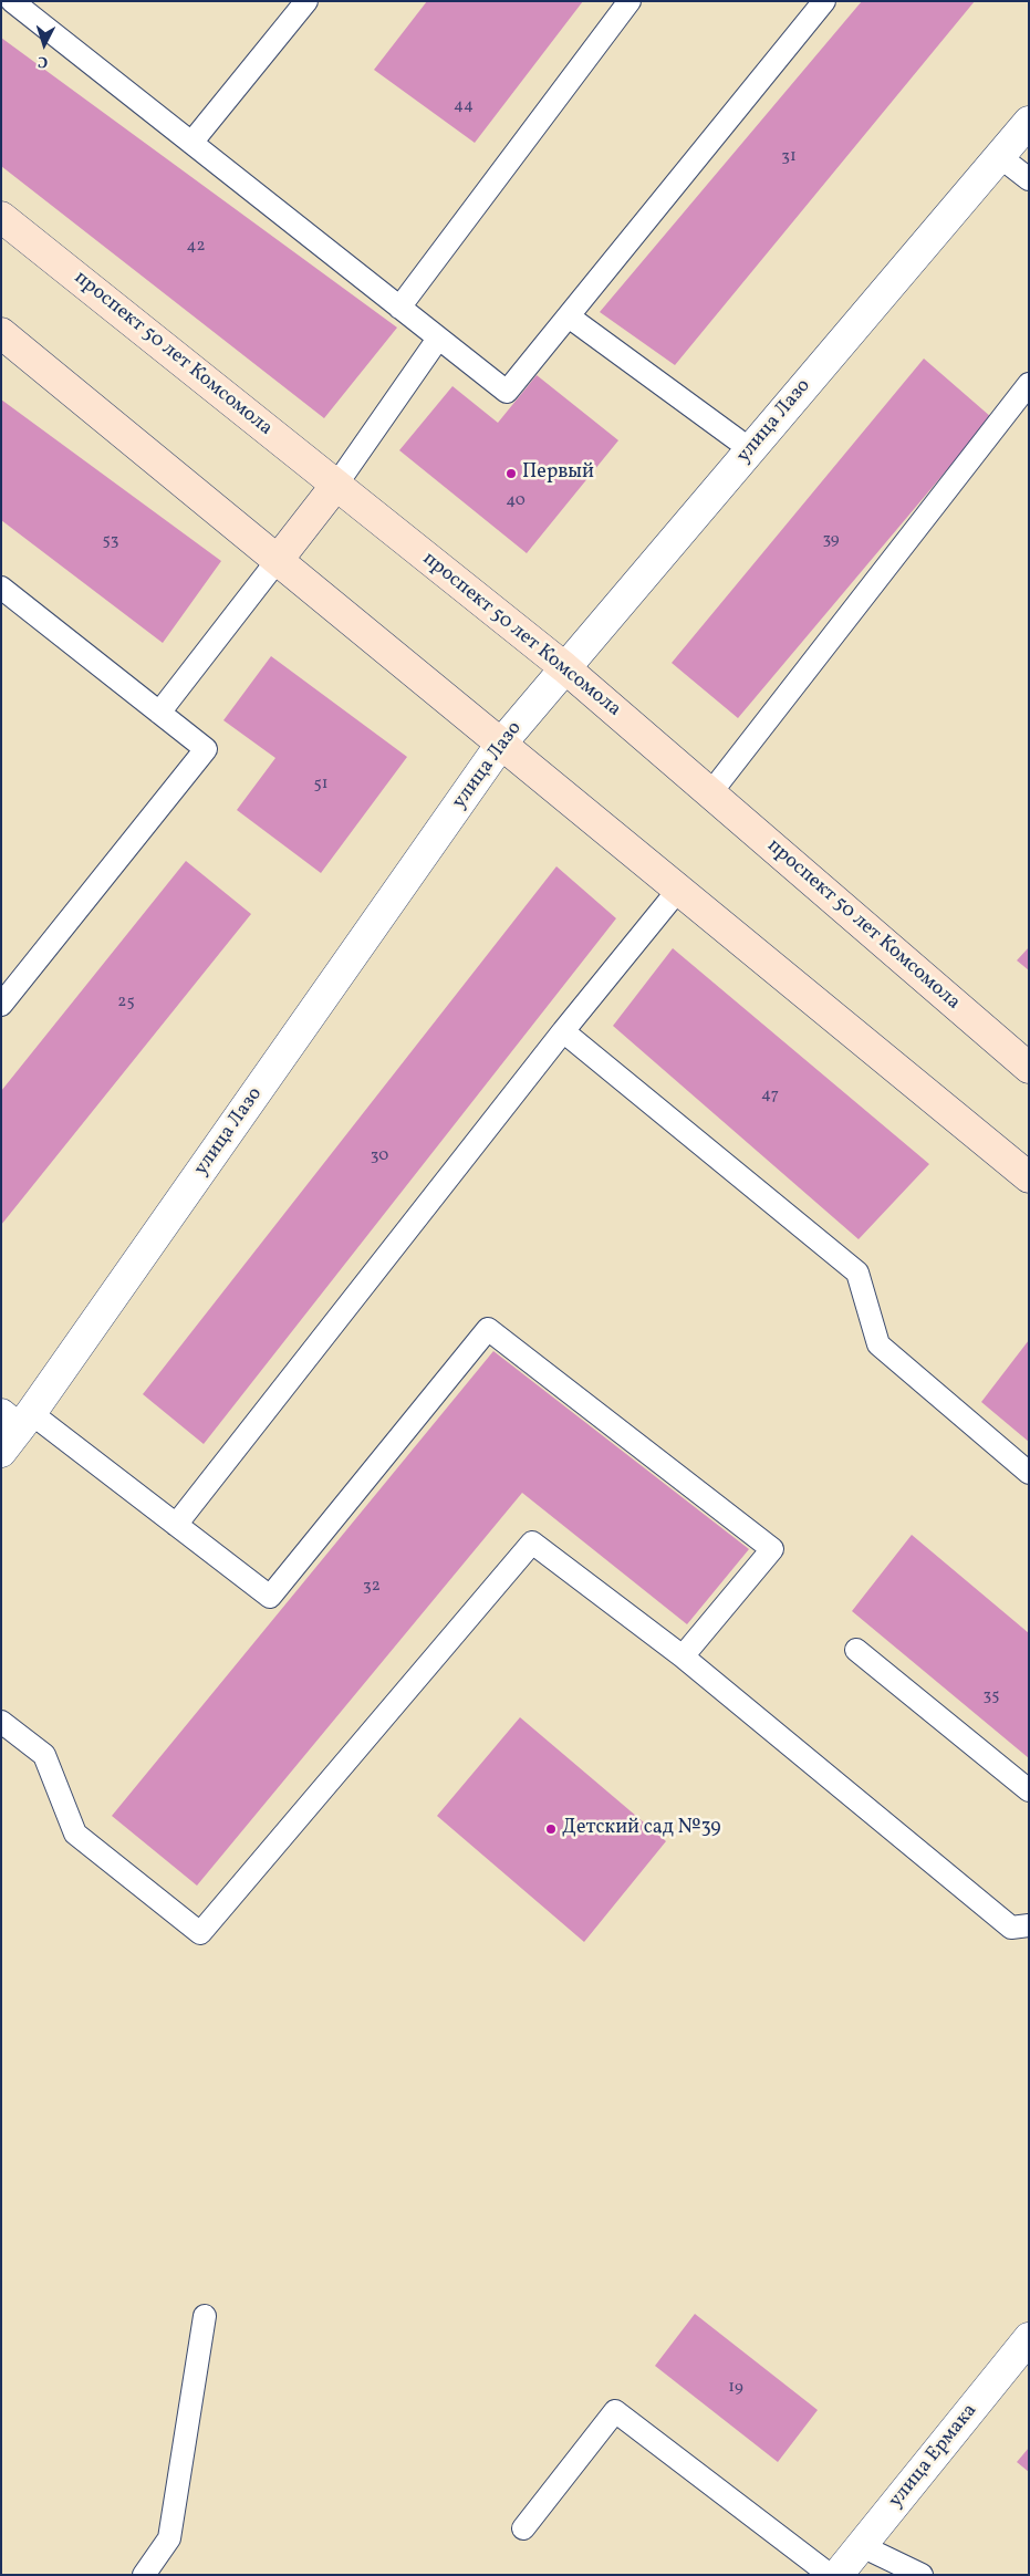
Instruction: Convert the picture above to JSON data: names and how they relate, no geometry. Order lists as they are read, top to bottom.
{
  "streets": {
    "main road": ["проспект 50 лет Комсомола"],
    "street": ["улица Лазо", "улица Ермака"]
  },
  "crossings": [
    ["проспект 50 лет Комсомола", "улица Лазо"]
  ],
  "places": ["Первый", "Детский сад №39"],
  "house_numbers": [
    "44",
    "31",
    "42",
    "40",
    "39",
    "53",
    "51",
    "25",
    "47",
    "30",
    "32",
    "35",
    "19"
  ],
  "north": "bottom"
}
